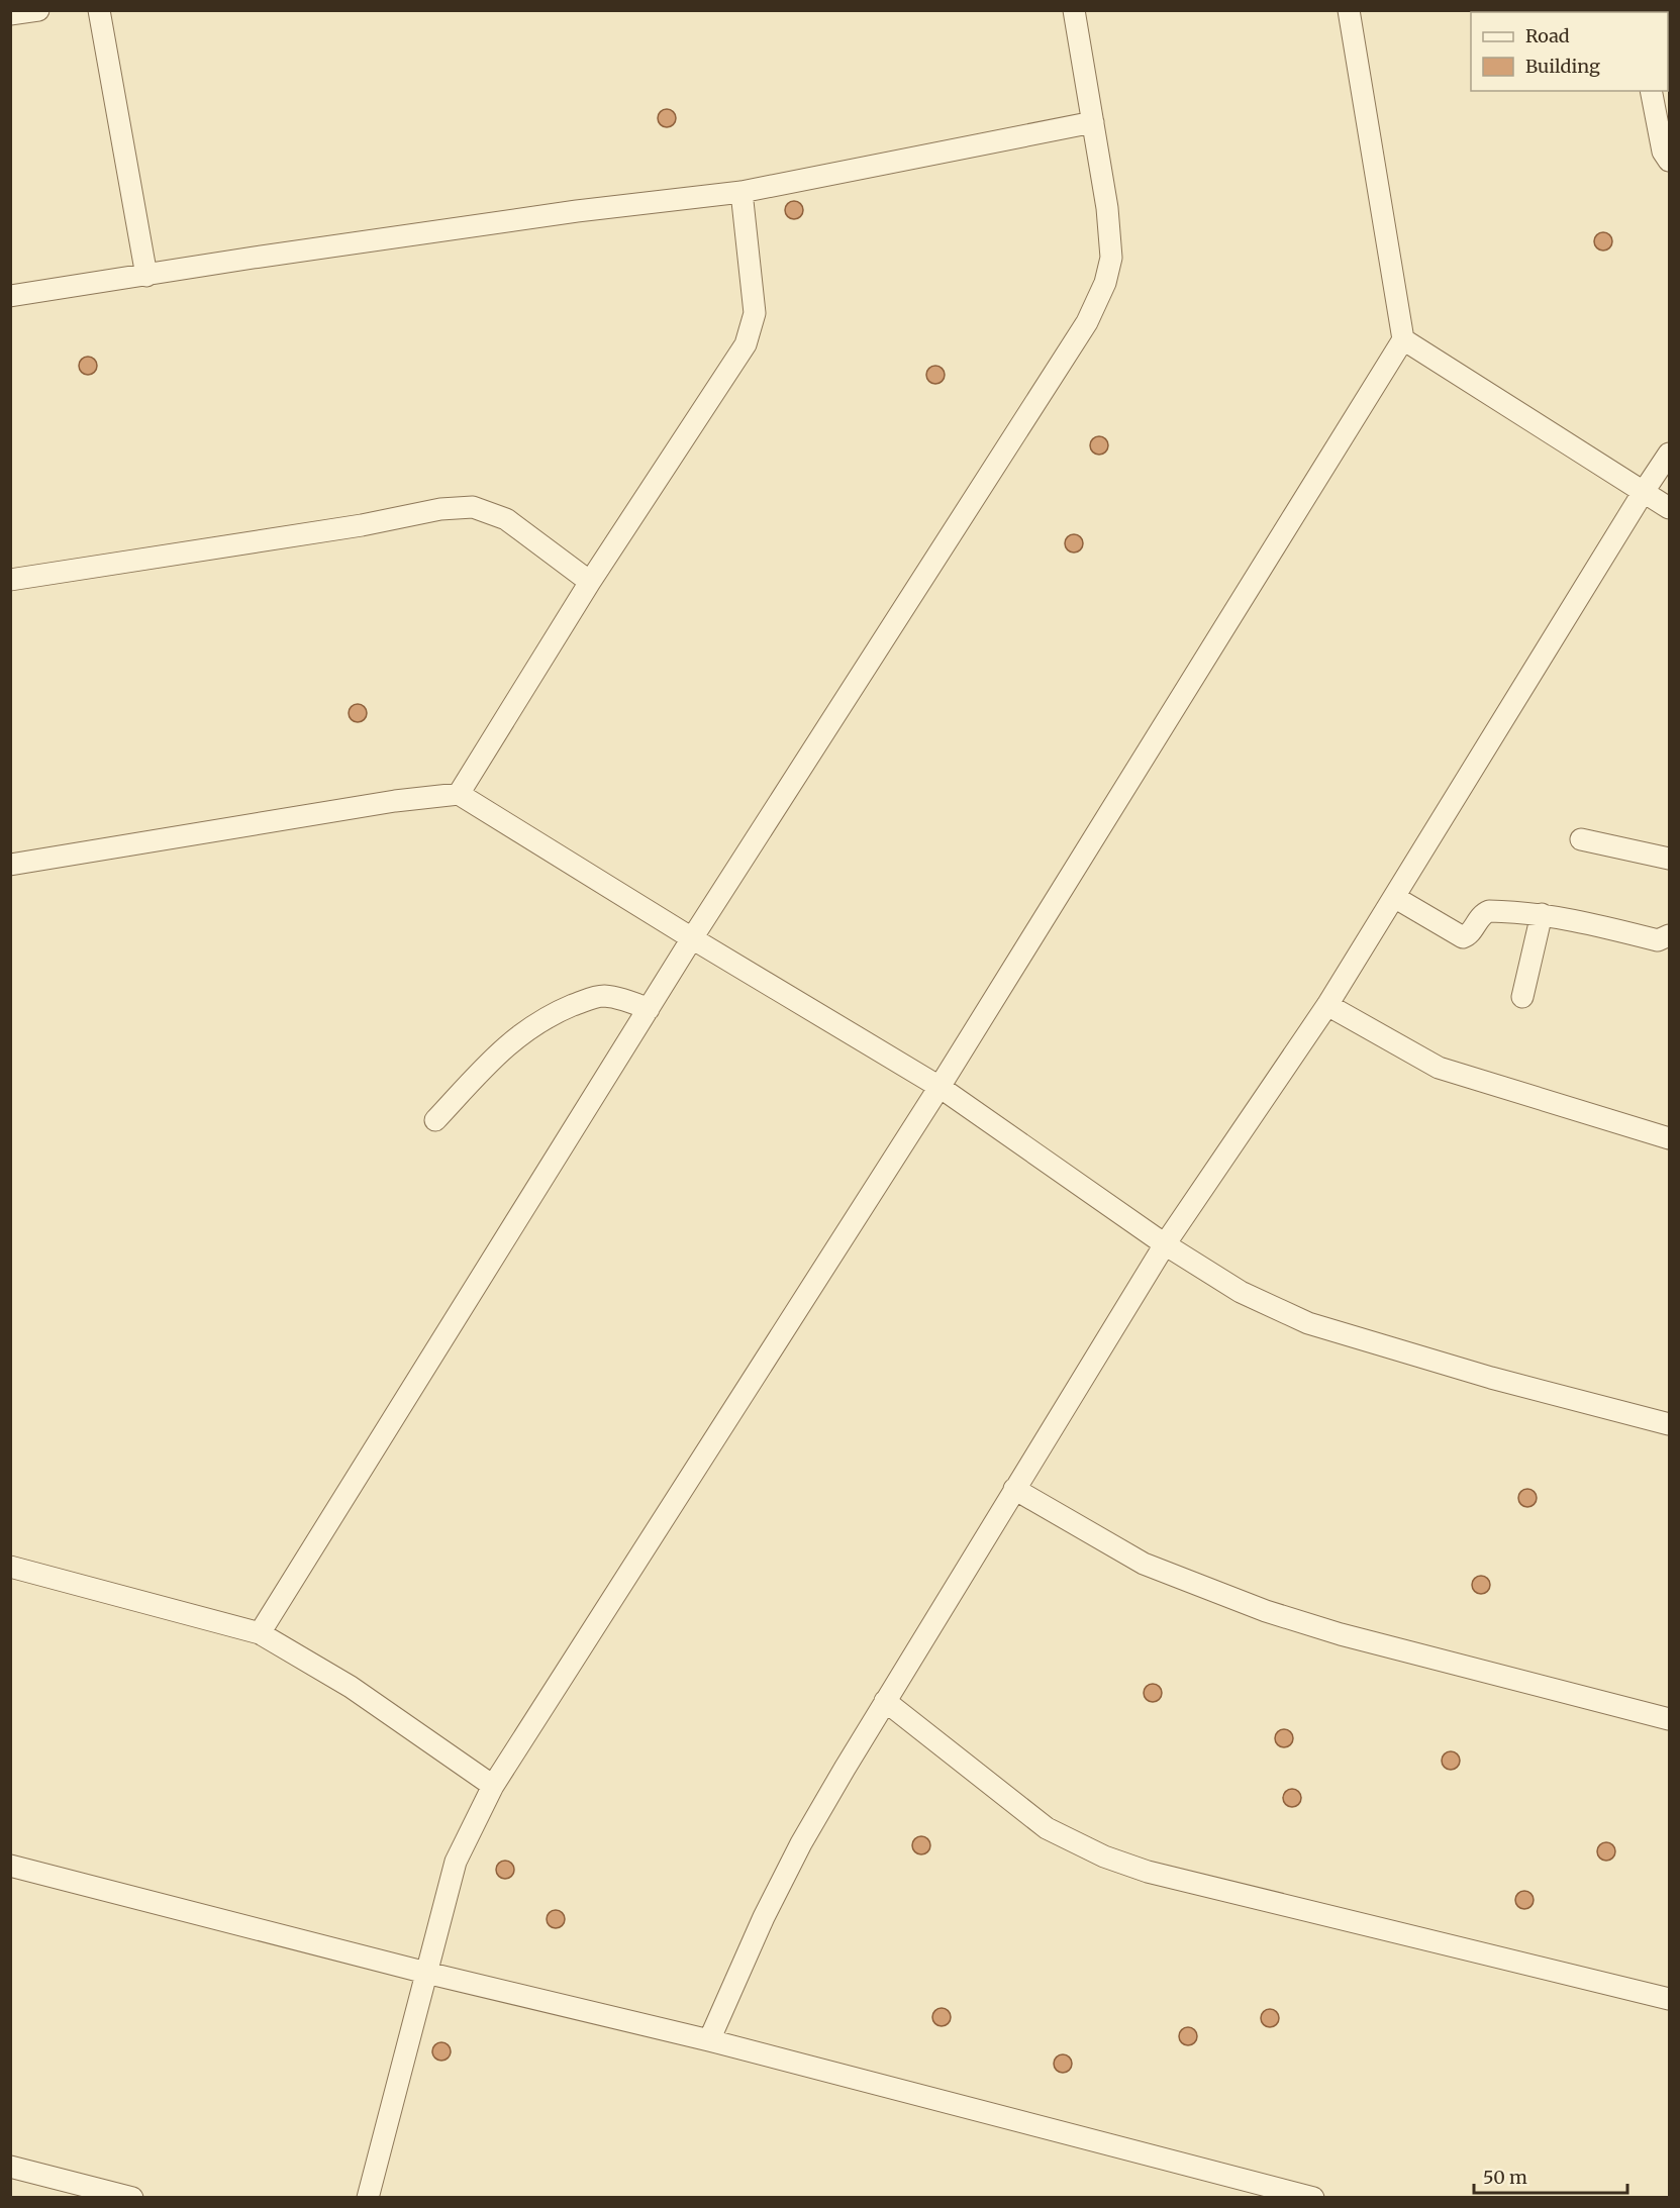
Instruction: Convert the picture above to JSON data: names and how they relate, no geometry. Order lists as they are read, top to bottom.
{
  "legend": ["Road", "Building"],
  "scale_bar": "50 m"
}
